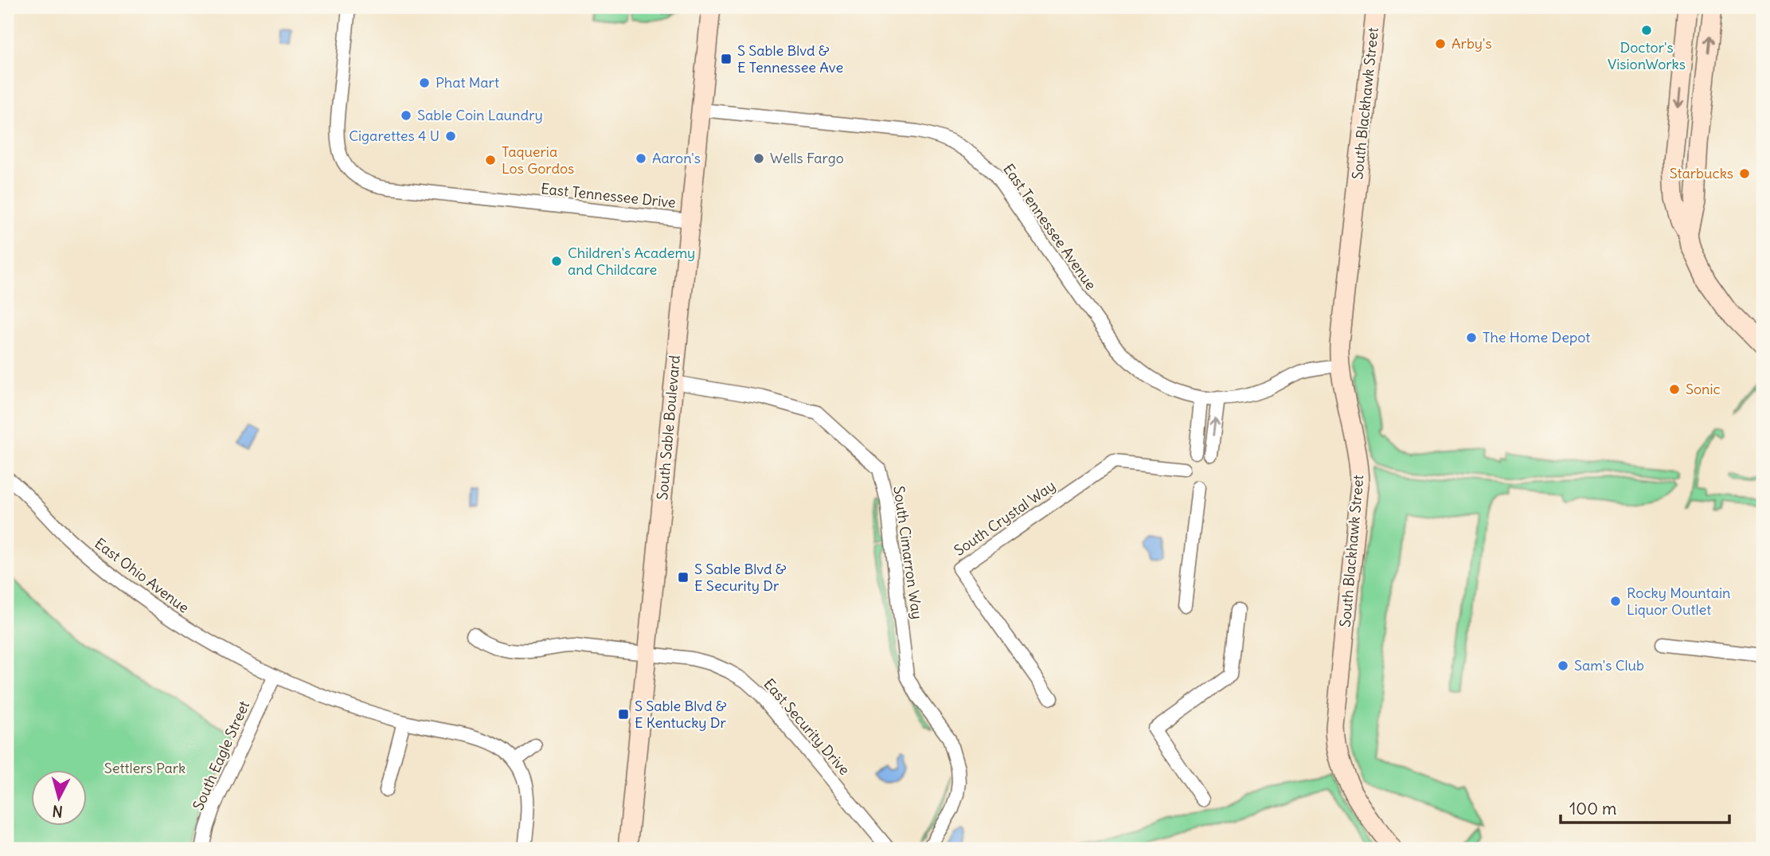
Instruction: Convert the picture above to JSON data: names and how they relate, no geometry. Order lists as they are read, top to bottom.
{
  "streets": {
    "main road": ["South Blackhawk Street", "South Sable Boulevard"],
    "street": [
      "East Tennessee Drive",
      "East Tennessee Avenue",
      "South Crystal Way",
      "South Cimarron Way",
      "East Ohio Avenue",
      "East Security Drive",
      "South Eagle Street"
    ]
  },
  "crossings": [
    ["South Blackhawk Street", "East Tennessee Avenue"],
    ["East Tennessee Drive", "South Sable Boulevard"],
    ["East Tennessee Avenue", "South Sable Boulevard"],
    ["South Sable Boulevard", "South Cimarron Way"],
    ["South Sable Boulevard", "East Security Drive"],
    ["East Ohio Avenue", "South Eagle Street"]
  ],
  "parks": ["Settlers Park"],
  "places": {
    "other": [
      "Doctor's VisionWorks",
      "Arby's",
      "Phat Mart",
      "Sable Coin Laundry",
      "Cigarettes 4 U",
      "Aaron's",
      "Wells Fargo",
      "Taqueria Los Gordos",
      "Starbucks",
      "Children's Academy and Childcare",
      "The Home Depot",
      "Sonic",
      "Rocky Mountain Liquor Outlet",
      "Sam's Club"
    ],
    "transit": ["S Sable Blvd & E Tennessee Ave", "S Sable Blvd & E Security Dr", "S Sable Blvd & E Kentucky Dr"]
  },
  "scale_bar": "100 m",
  "north": "bottom"
}
